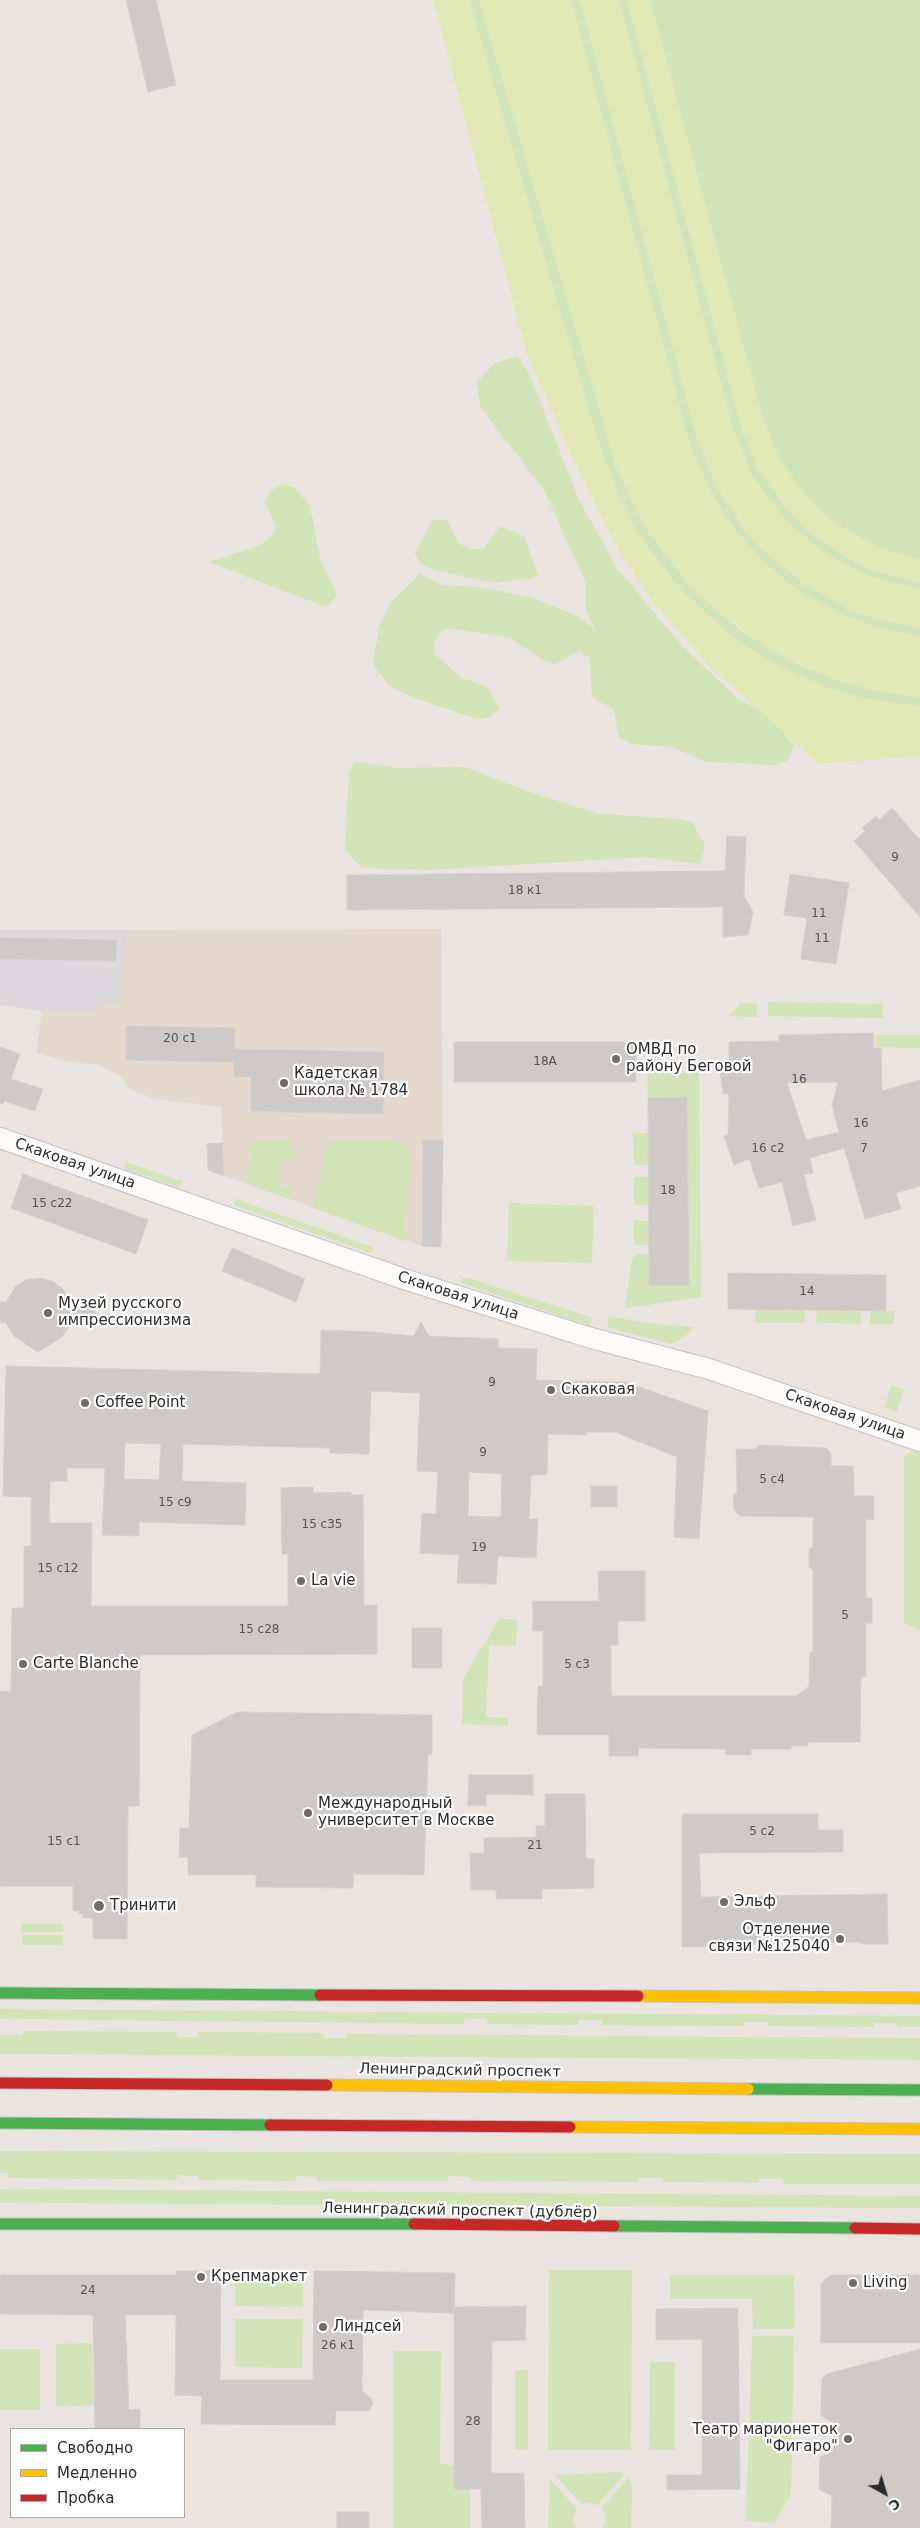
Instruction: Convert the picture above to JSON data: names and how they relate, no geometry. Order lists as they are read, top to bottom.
{
  "streets": {
    "main road": ["Ленинградский проспект", "Ленинградский проспект (дублёр)"],
    "street": ["Скаковая улица"]
  },
  "places": [
    "ОМВД по району Беговой",
    "Кадетская школа № 1784",
    "Музей русского импрессионизма",
    "Скаковая",
    "Coffee Point",
    "La vie",
    "Carte Blanche",
    "Международный университет в Москве",
    "Эльф",
    "Тринити",
    "Отделение связи №125040",
    "Крепмаркет",
    "Living",
    "Линдсей",
    "Театр марионеток \"Фигаро\""
  ],
  "house_numbers": [
    "9",
    "18 к1",
    "11",
    "11",
    "20 с1",
    "18А",
    "16",
    "16",
    "16 с2",
    "7",
    "18",
    "15 с22",
    "14",
    "9",
    "9",
    "5 с4",
    "15 с9",
    "15 с35",
    "19",
    "15 с12",
    "5",
    "15 с28",
    "5 с3",
    "5 с2",
    "15 с1",
    "21",
    "24",
    "26 к1",
    "28"
  ],
  "legend": ["Свободно", "Медленно", "Пробка"],
  "north": "bottom right"
}
